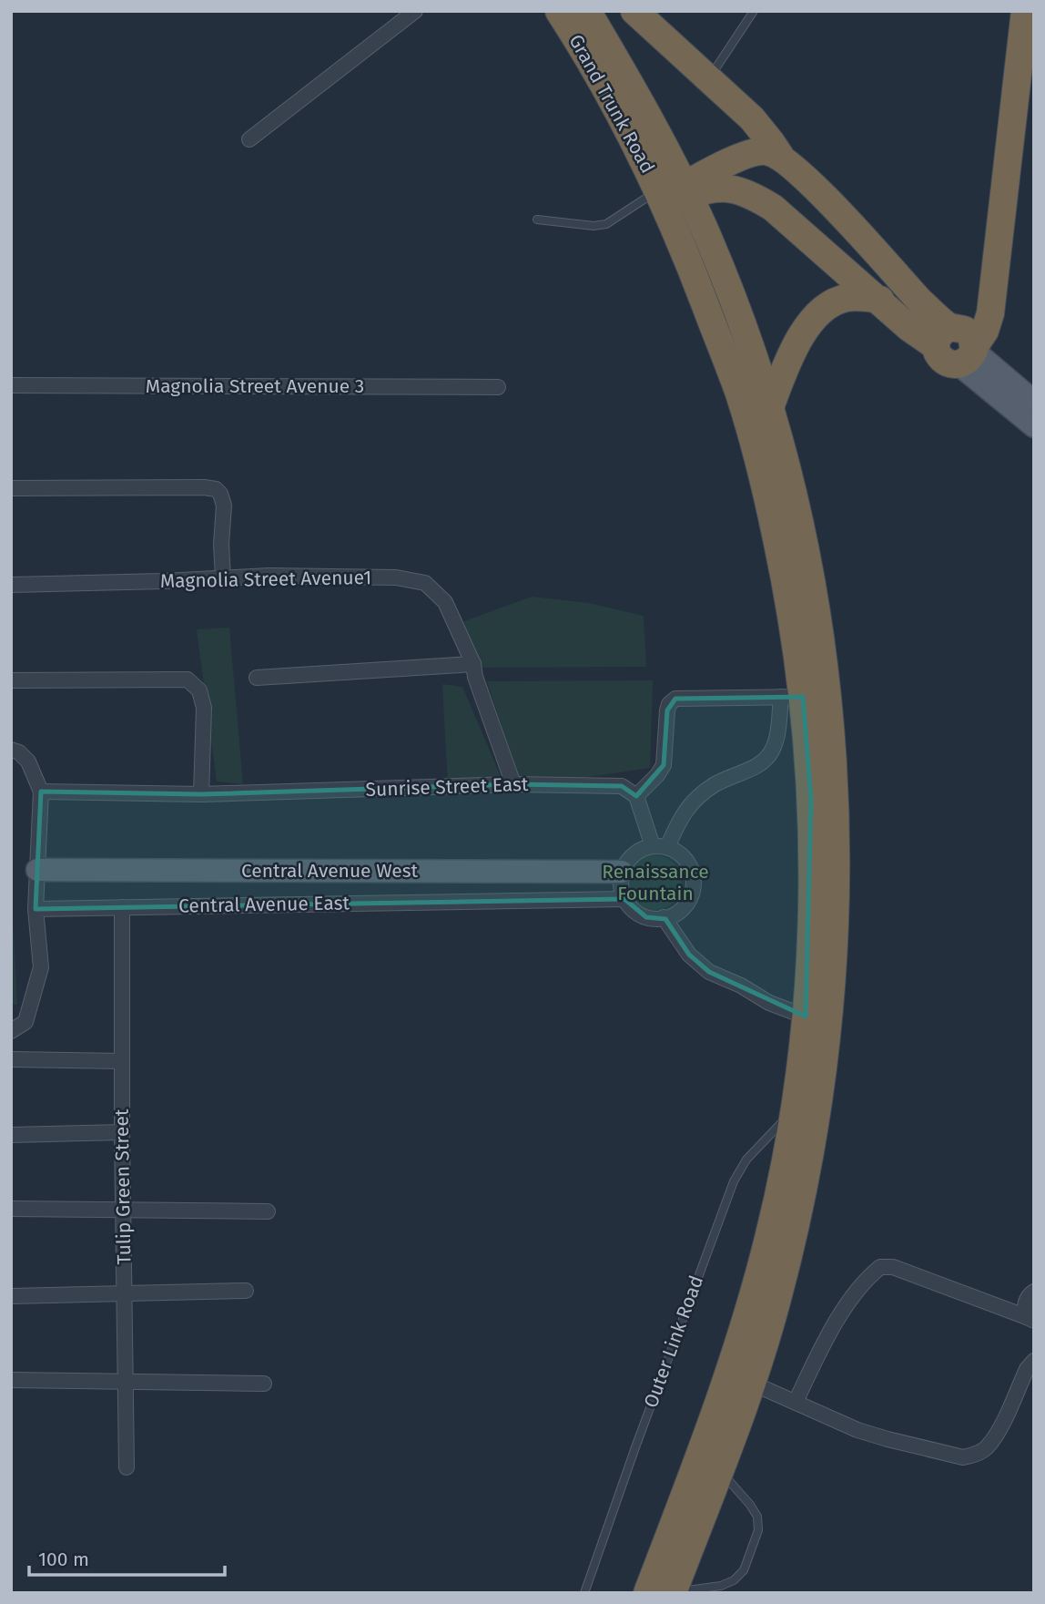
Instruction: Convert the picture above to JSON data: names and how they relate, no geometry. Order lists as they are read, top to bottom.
{
  "streets": {
    "highway": ["Grand Trunk Road"],
    "main road": ["Central Avenue West"],
    "street": [
      "Magnolia Street Avenue 3",
      "Magnolia Street Avenue1",
      "Sunrise Street East",
      "Central Avenue East",
      "Tulip Green Street"
    ],
    "lane": ["Outer Link Road"]
  },
  "crossings": [
    ["Magnolia Street Avenue1", "Sunrise Street East"],
    ["Central Avenue West", "Central Avenue East"],
    ["Central Avenue East", "Tulip Green Street"]
  ],
  "parks": ["Renaissance Fountain"],
  "scale_bar": "100 m"
}
